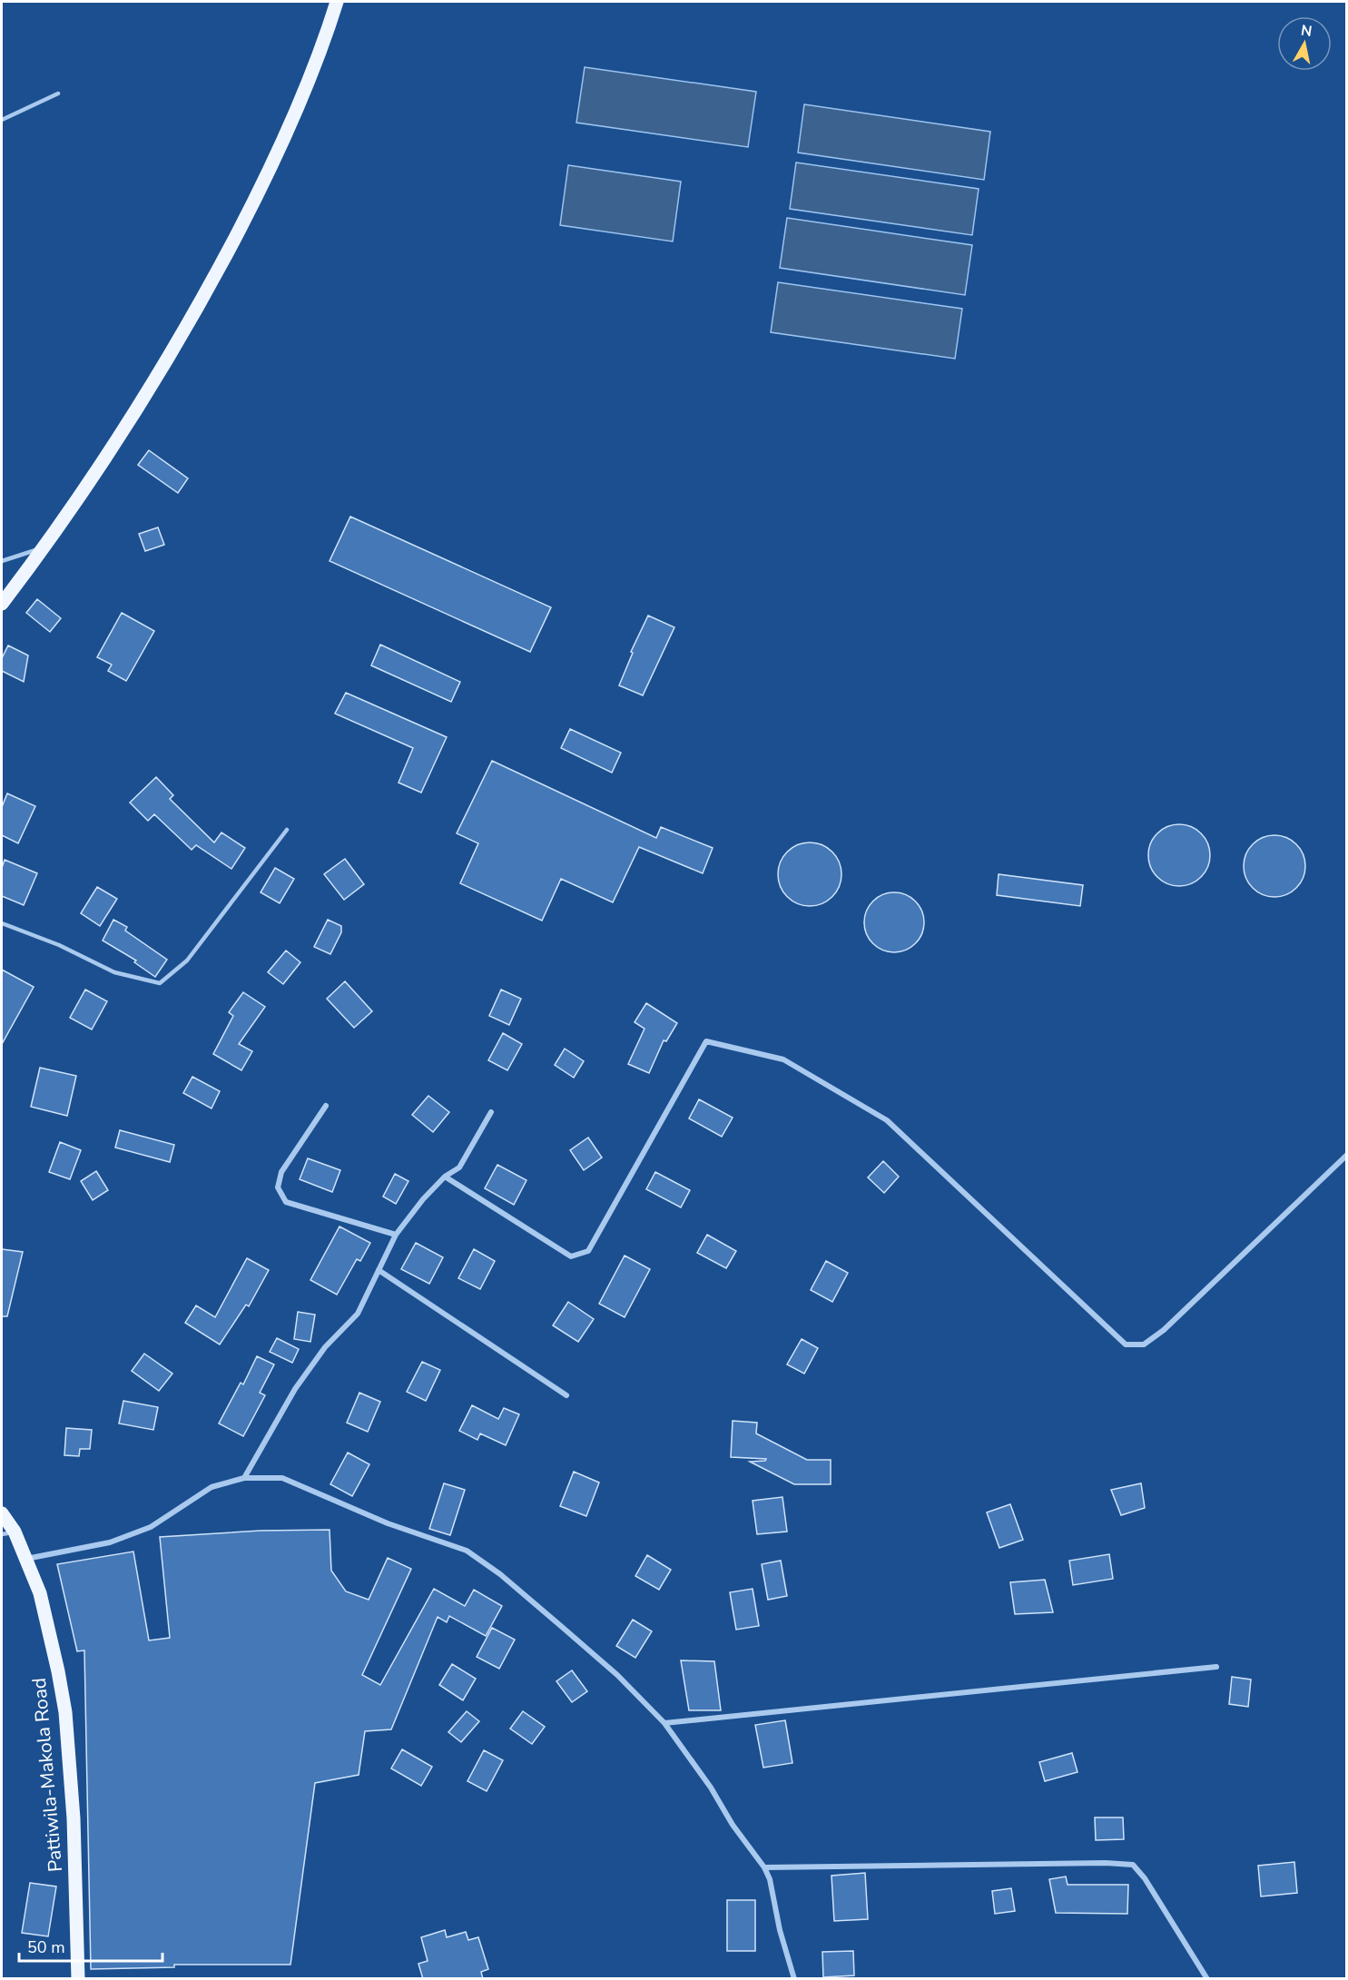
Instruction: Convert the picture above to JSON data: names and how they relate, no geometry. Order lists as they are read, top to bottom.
{
  "streets": {
    "main road": ["Pattiwila-Makola Road"]
  },
  "scale_bar": "50 m",
  "north": "top"
}
